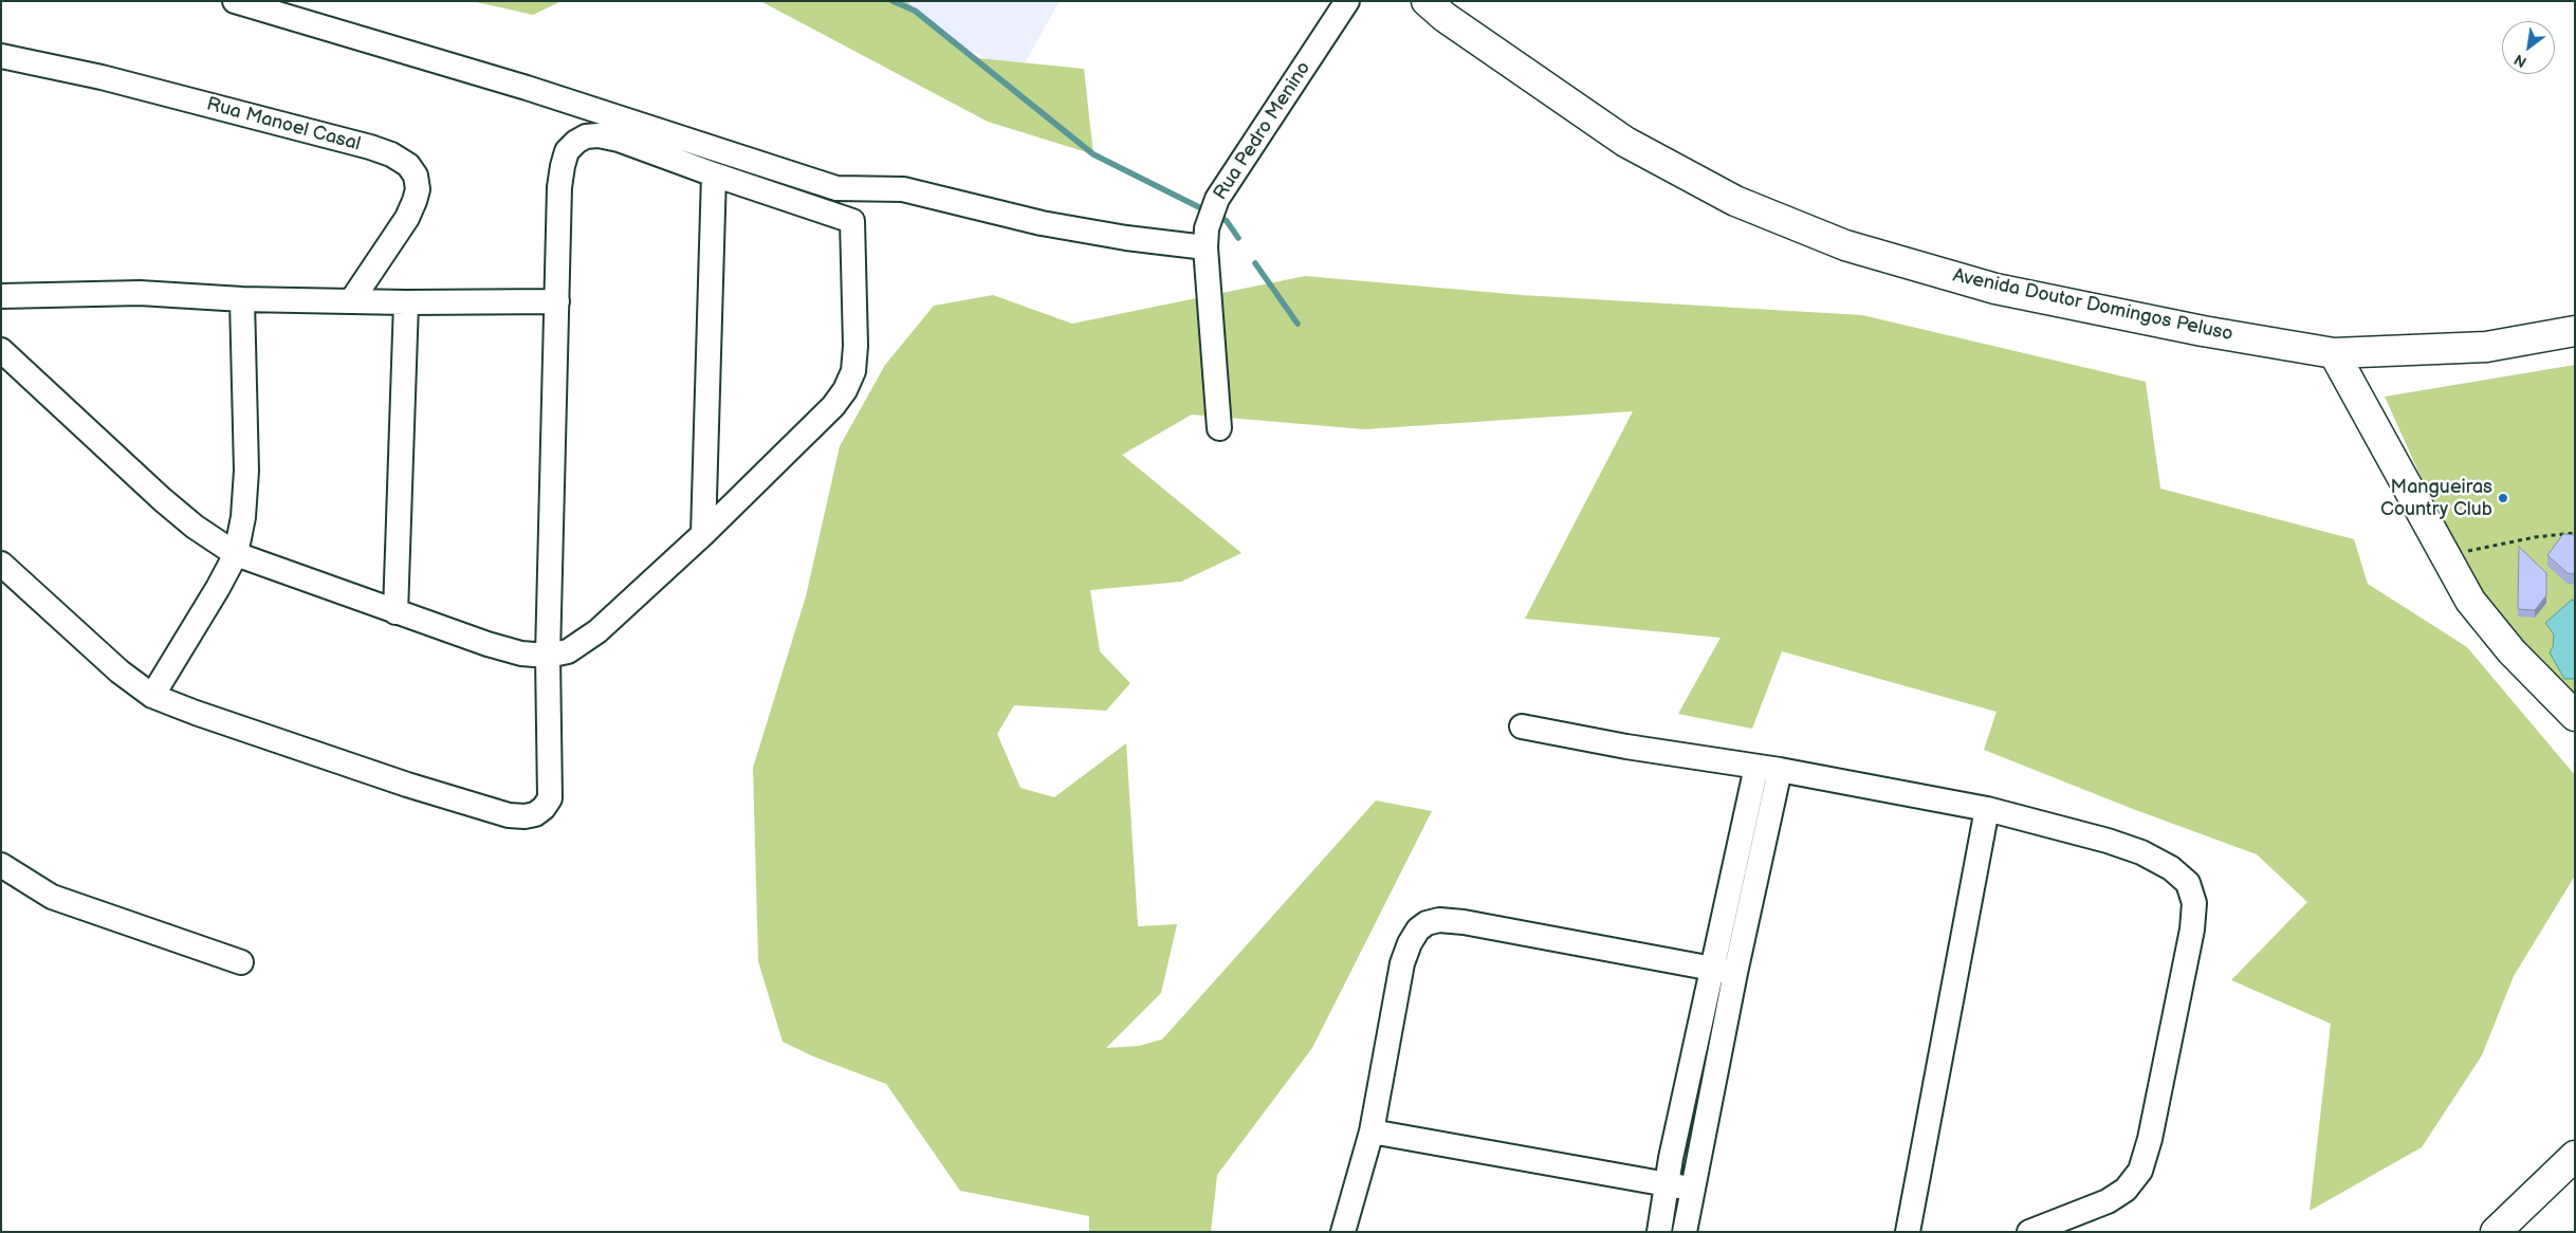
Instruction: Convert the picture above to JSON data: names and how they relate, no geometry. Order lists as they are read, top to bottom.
{
  "streets": {
    "street": ["Rua Manoel Casal", "Rua Pedro Menino", "Avenida Doutor Domingos Peluso"]
  },
  "places": ["Mangueiras Country Club"],
  "north": "bottom left"
}
